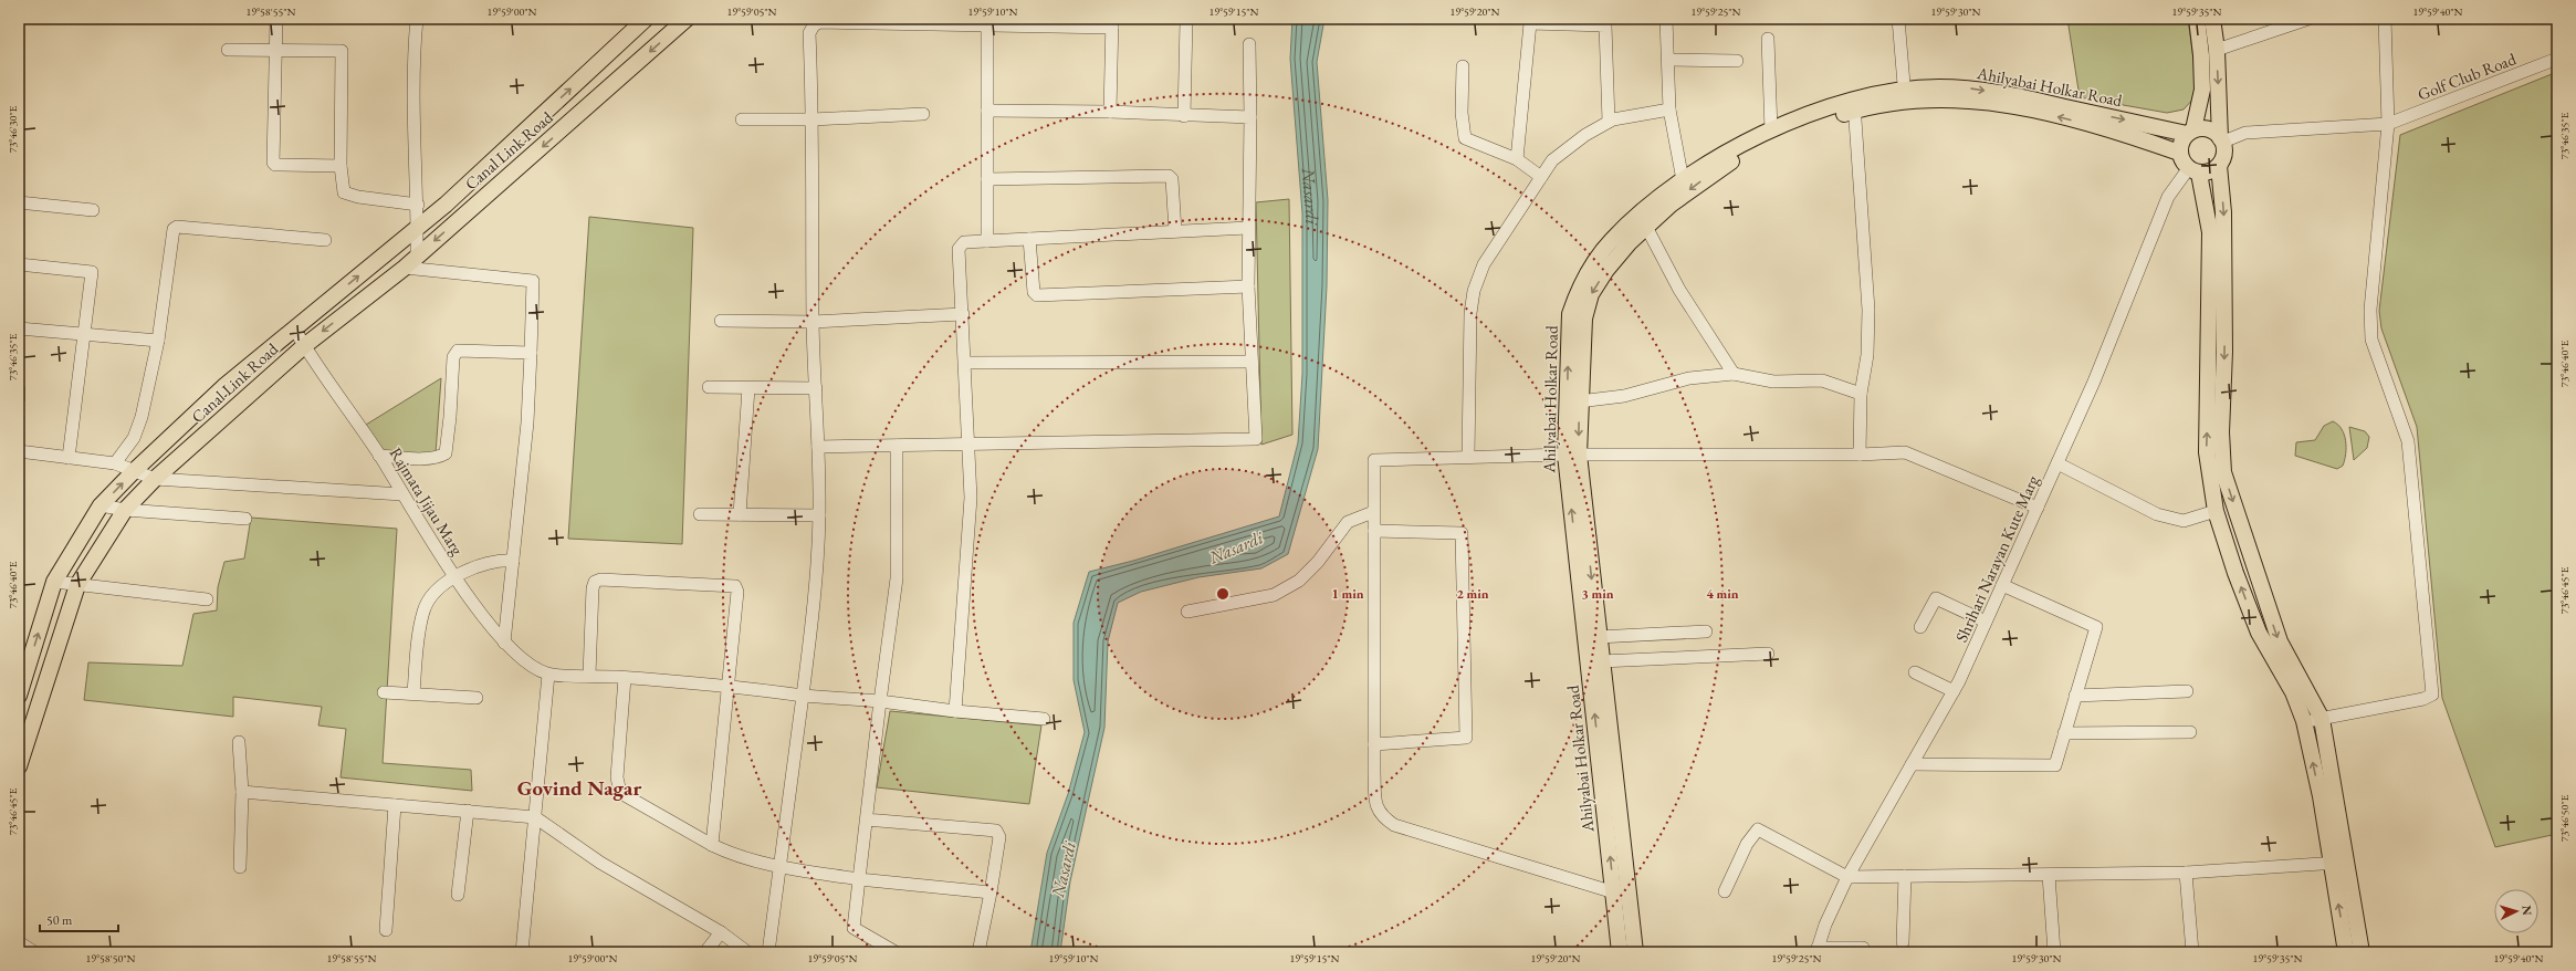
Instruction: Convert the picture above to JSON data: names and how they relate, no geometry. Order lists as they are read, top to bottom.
{
  "streets": {
    "main road": ["Ahilyabai Holkar Road", "Canal Link Road"],
    "street": ["Golf Club Road", "Rajmata Jijau Marg", "Shrihari Narayan Kute Marg"]
  },
  "crossings": [
    ["Ahilyabai Holkar Road", "Shrihari Narayan Kute Marg"],
    ["Canal Link Road", "Rajmata Jijau Marg"]
  ],
  "districts": ["Govind Nagar"],
  "water": ["Nasardi"],
  "scale_bar": "50 m",
  "north": "right",
  "coordinates": [
    "19°58'55\"N",
    "19°59'00\"N",
    "19°59'05\"N",
    "19°59'10\"N",
    "19°59'15\"N",
    "19°59'20\"N",
    "19°59'25\"N",
    "19°59'30\"N",
    "19°59'35\"N",
    "19°59'40\"N",
    "73°46'30\"E",
    "73°46'35\"E",
    "73°46'40\"E",
    "73°46'45\"E",
    "73°46'50\"E",
    "19°58'50\"N"
  ],
  "rings": [
    "1 min",
    "2 min",
    "3 min",
    "4 min"
  ]
}
